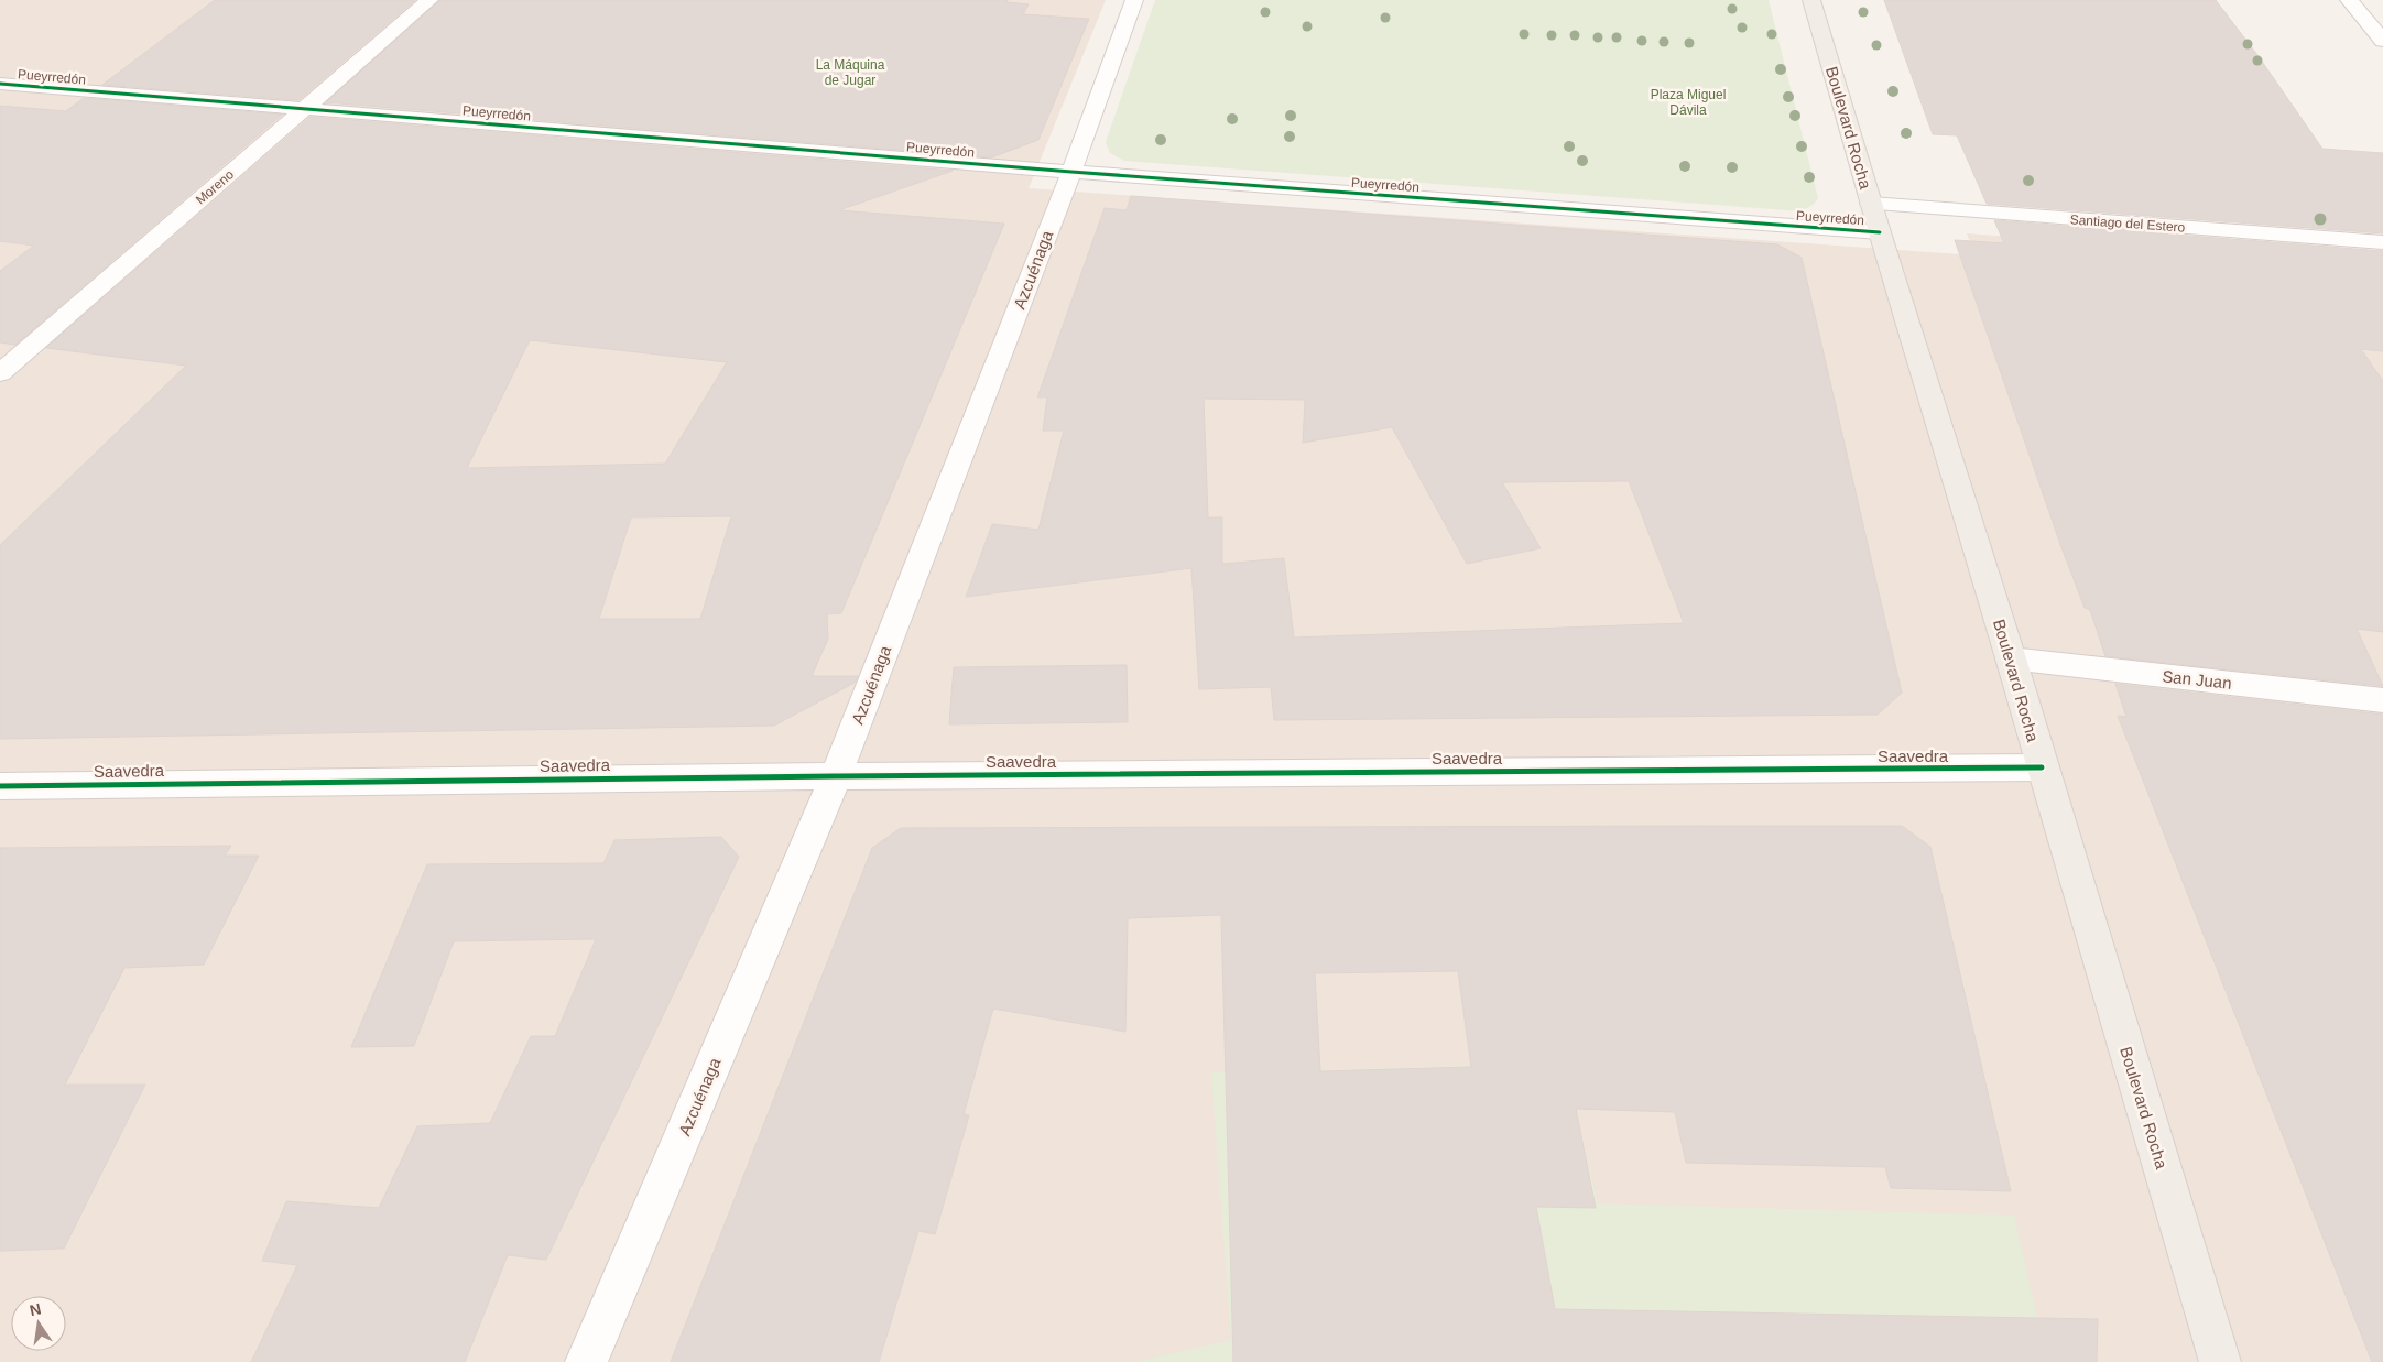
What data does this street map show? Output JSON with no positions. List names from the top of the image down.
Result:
{
  "streets": {
    "main road": ["Boulevard Rocha"],
    "street": [
      "Pueyrredón",
      "Moreno",
      "Santiago del Estero",
      "Azcuénaga",
      "San Juan",
      "Saavedra"
    ]
  },
  "crossings": [
    ["Pueyrredón", "Boulevard Rocha"],
    ["Pueyrredón", "Moreno"],
    ["Pueyrredón", "Azcuénaga"],
    ["Boulevard Rocha", "Santiago del Estero"],
    ["Boulevard Rocha", "San Juan"],
    ["Boulevard Rocha", "Saavedra"],
    ["Azcuénaga", "Saavedra"]
  ],
  "parks": ["La Máquina de Jugar", "Plaza Miguel Dávila"],
  "north": "top"
}
